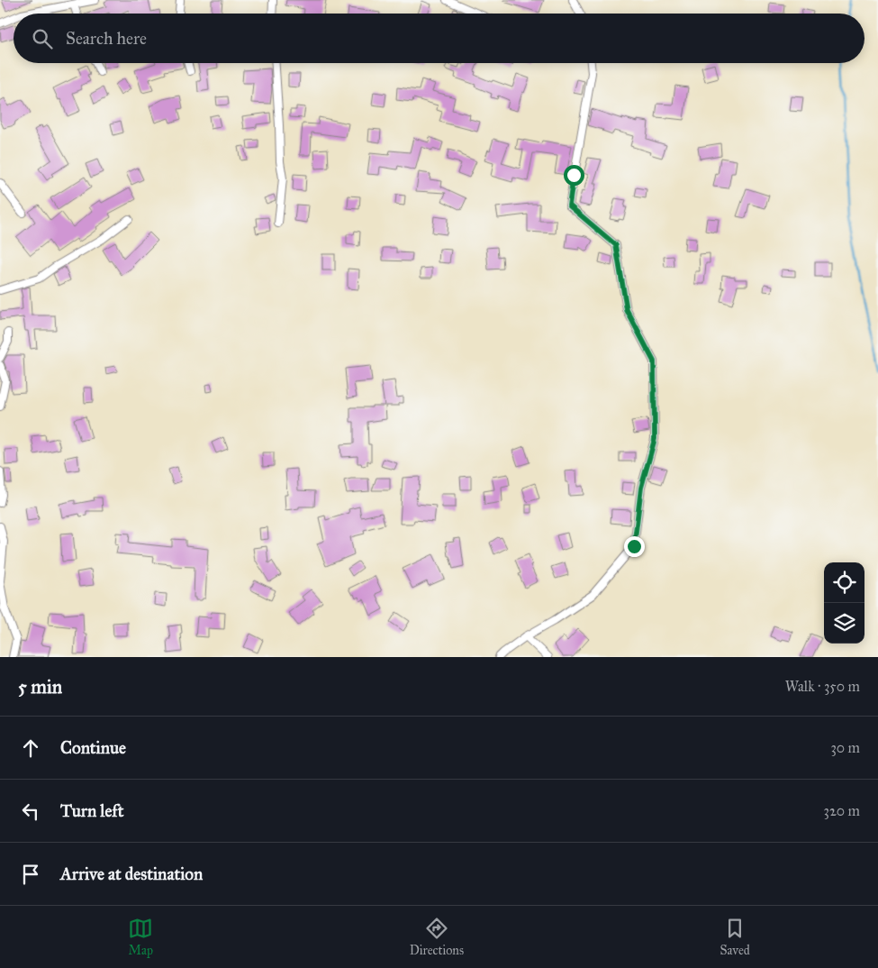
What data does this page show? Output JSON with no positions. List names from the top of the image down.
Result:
{
  "page": {
    "search": "Search here",
    "heading": ["5 min", "Walk · 350 m"],
    "list": [
      ["Continue", "30 m"],
      ["Turn left", "320 m"],
      "Arrive at destination"
    ],
    "nav": ["Map", "Directions", "Saved"]
  }
}
